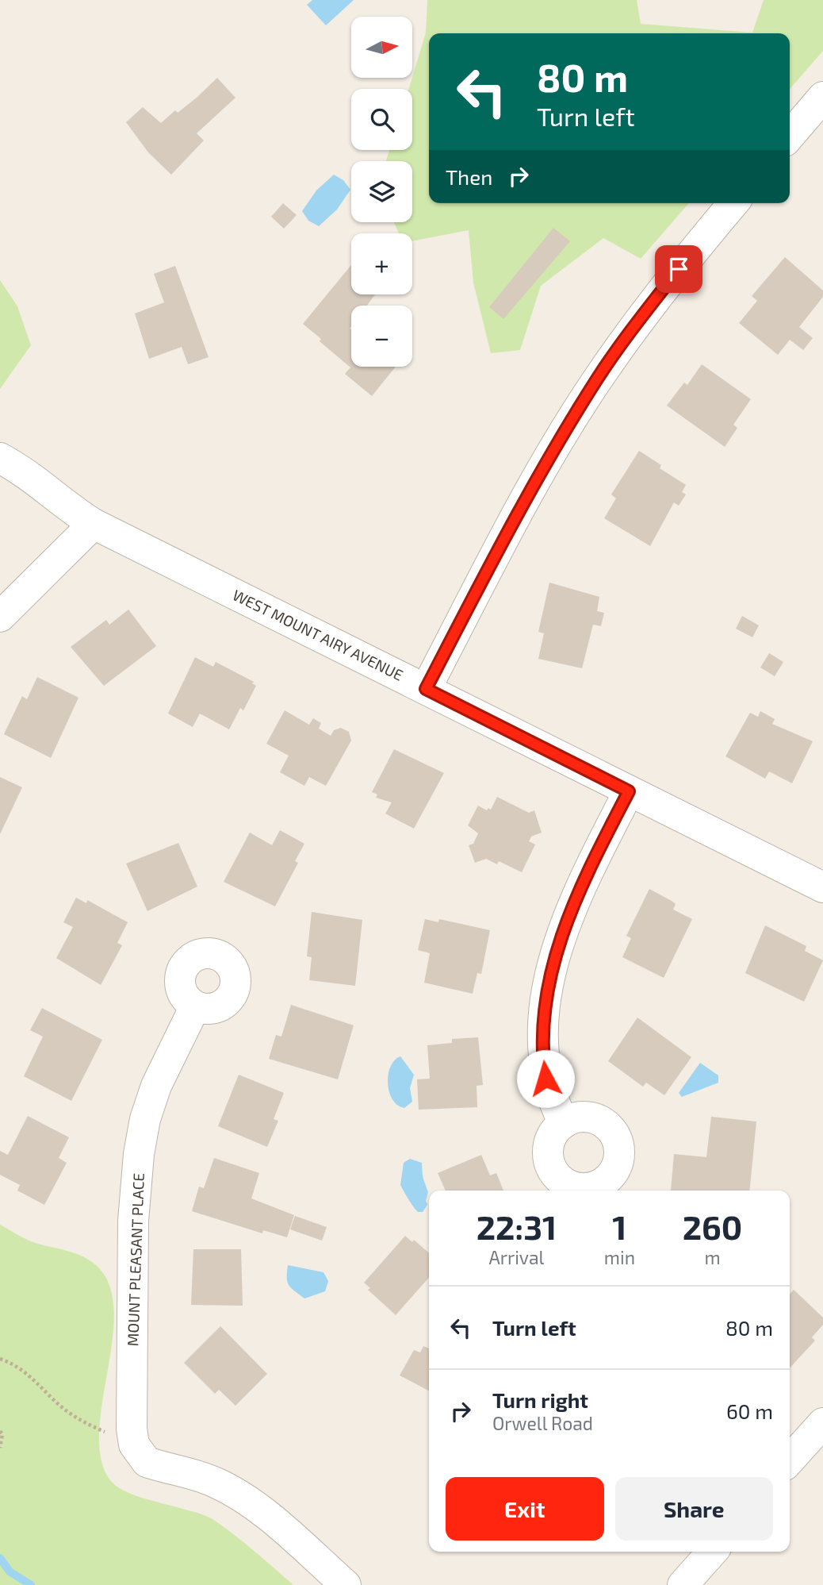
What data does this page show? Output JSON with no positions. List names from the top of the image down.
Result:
{
  "streets": {
    "street": ["WEST MOUNT AIRY AVENUE", "MOUNT PLEASANT PLACE"]
  },
  "north": "right",
  "page": {
    "map_buttons": ["+", "−"],
    "turn": ["80 m", "Turn left"],
    "then": "Then",
    "eta": [
      "22:31",
      "Arrival",
      "1",
      "min",
      "260",
      "m"
    ],
    "list": [
      {
        "name": "Turn left",
        "value": "80 m"
      },
      {
        "name": "Turn right",
        "note": "Orwell Road",
        "value": "60 m"
      }
    ],
    "buttons": ["Exit", "Share"]
  }
}
